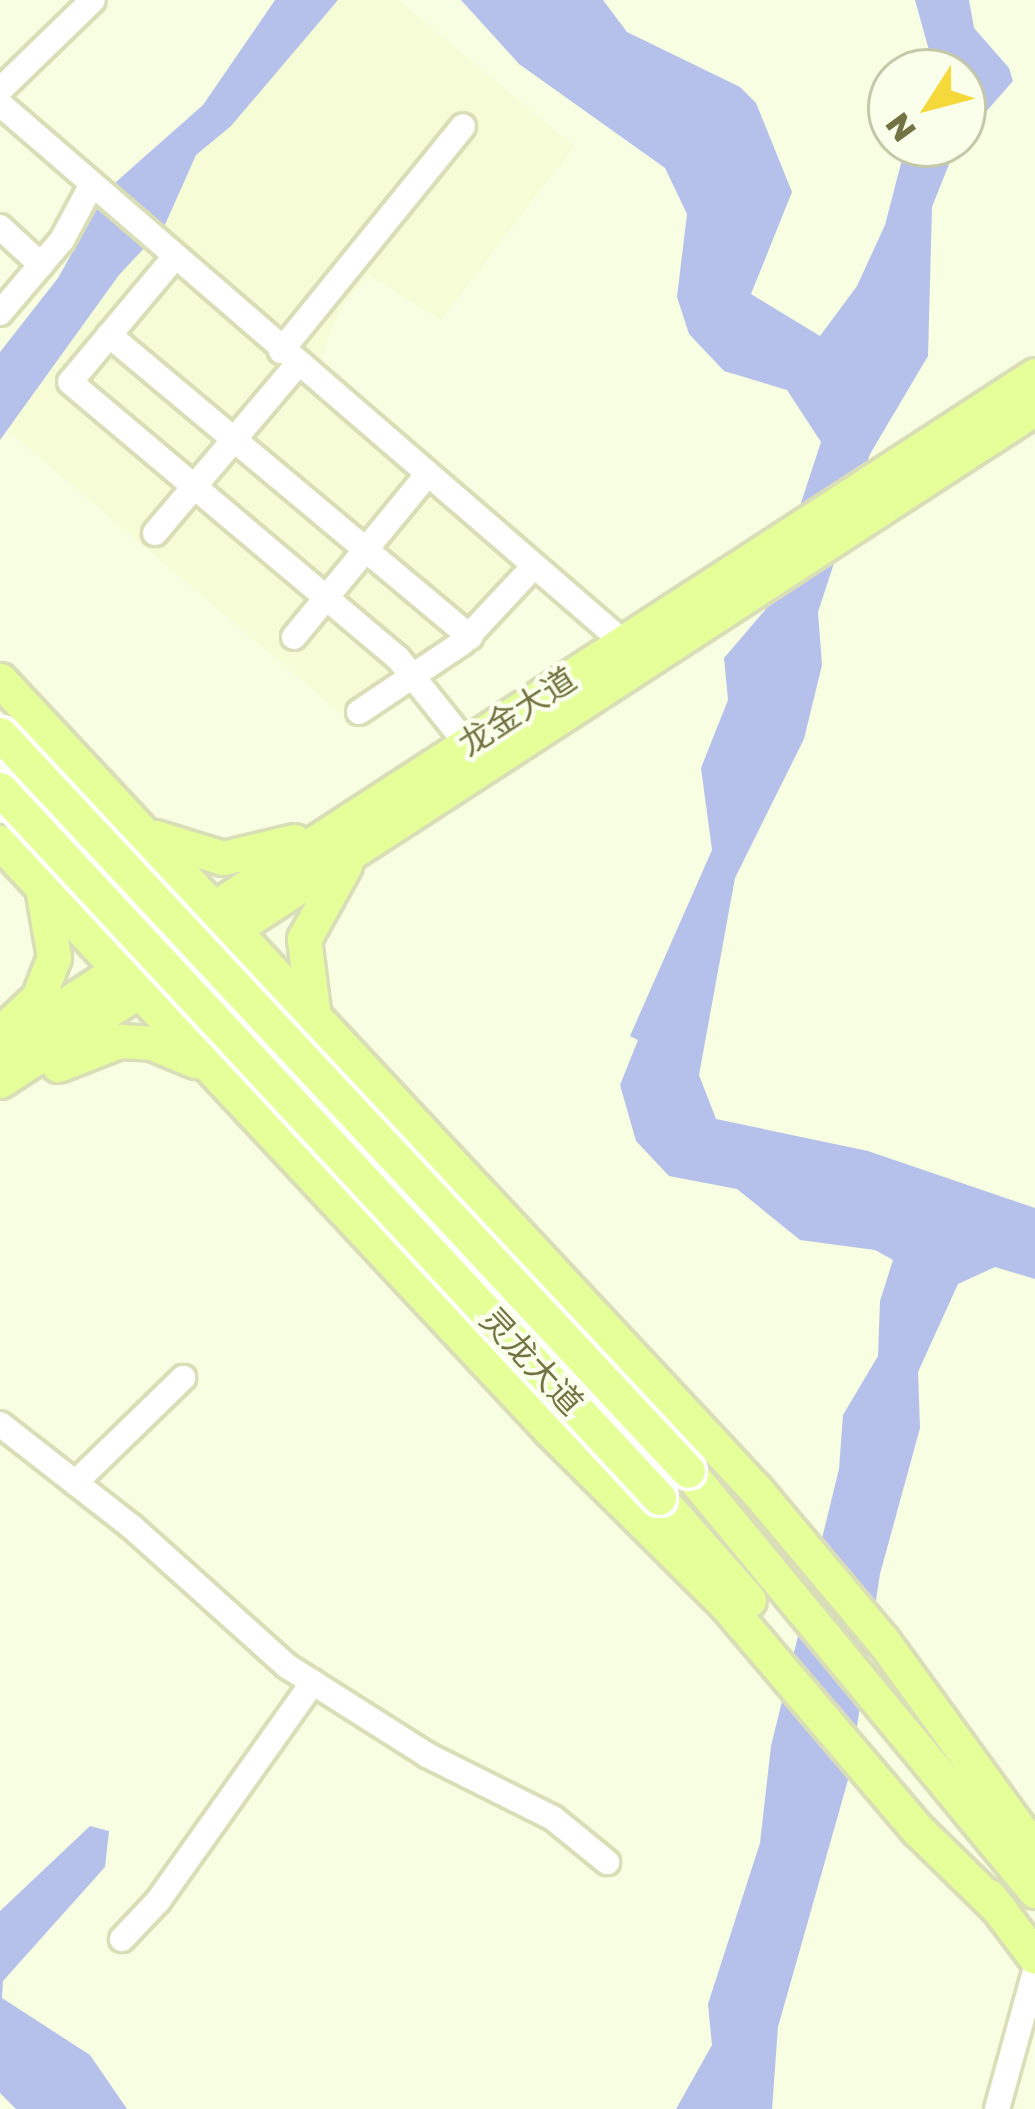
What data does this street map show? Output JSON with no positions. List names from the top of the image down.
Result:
{
  "streets": {
    "main road": ["龙金大道", "灵龙大道"]
  },
  "north": "bottom left"
}
